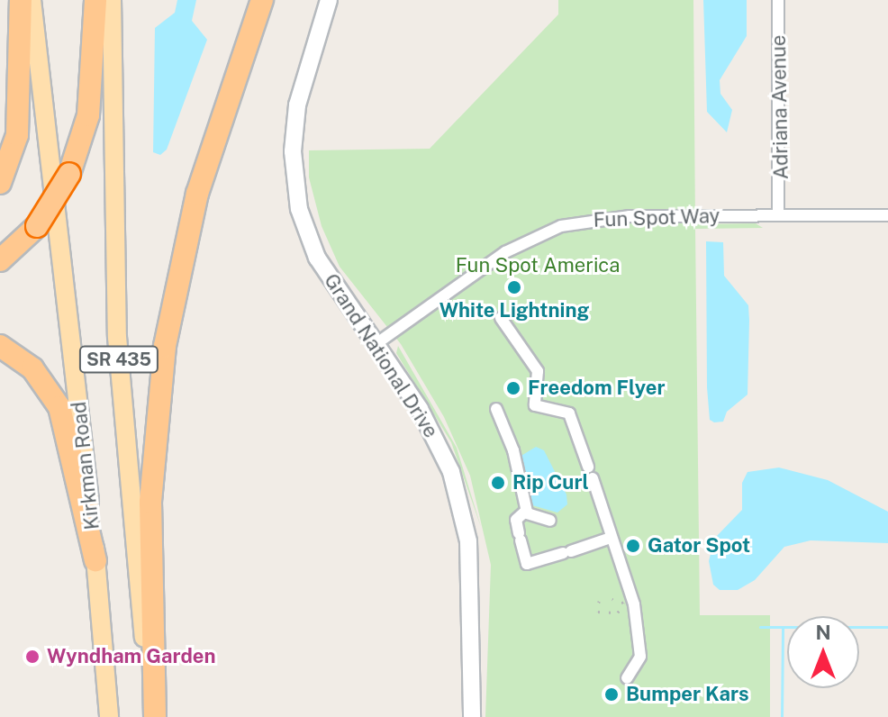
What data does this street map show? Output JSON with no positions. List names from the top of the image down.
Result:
{
  "streets": {
    "main road": ["SR 435", "Kirkman Road"],
    "street": ["Adriana Avenue", "Fun Spot Way", "Grand National Drive"]
  },
  "crossings": [
    ["Adriana Avenue", "Fun Spot Way"],
    ["Fun Spot Way", "Grand National Drive"]
  ],
  "parks": ["Fun Spot America"],
  "places": [
    "White Lightning",
    "Freedom Flyer",
    "Rip Curl",
    "Gator Spot",
    "Wyndham Garden",
    "Bumper Kars"
  ],
  "north": "top"
}
